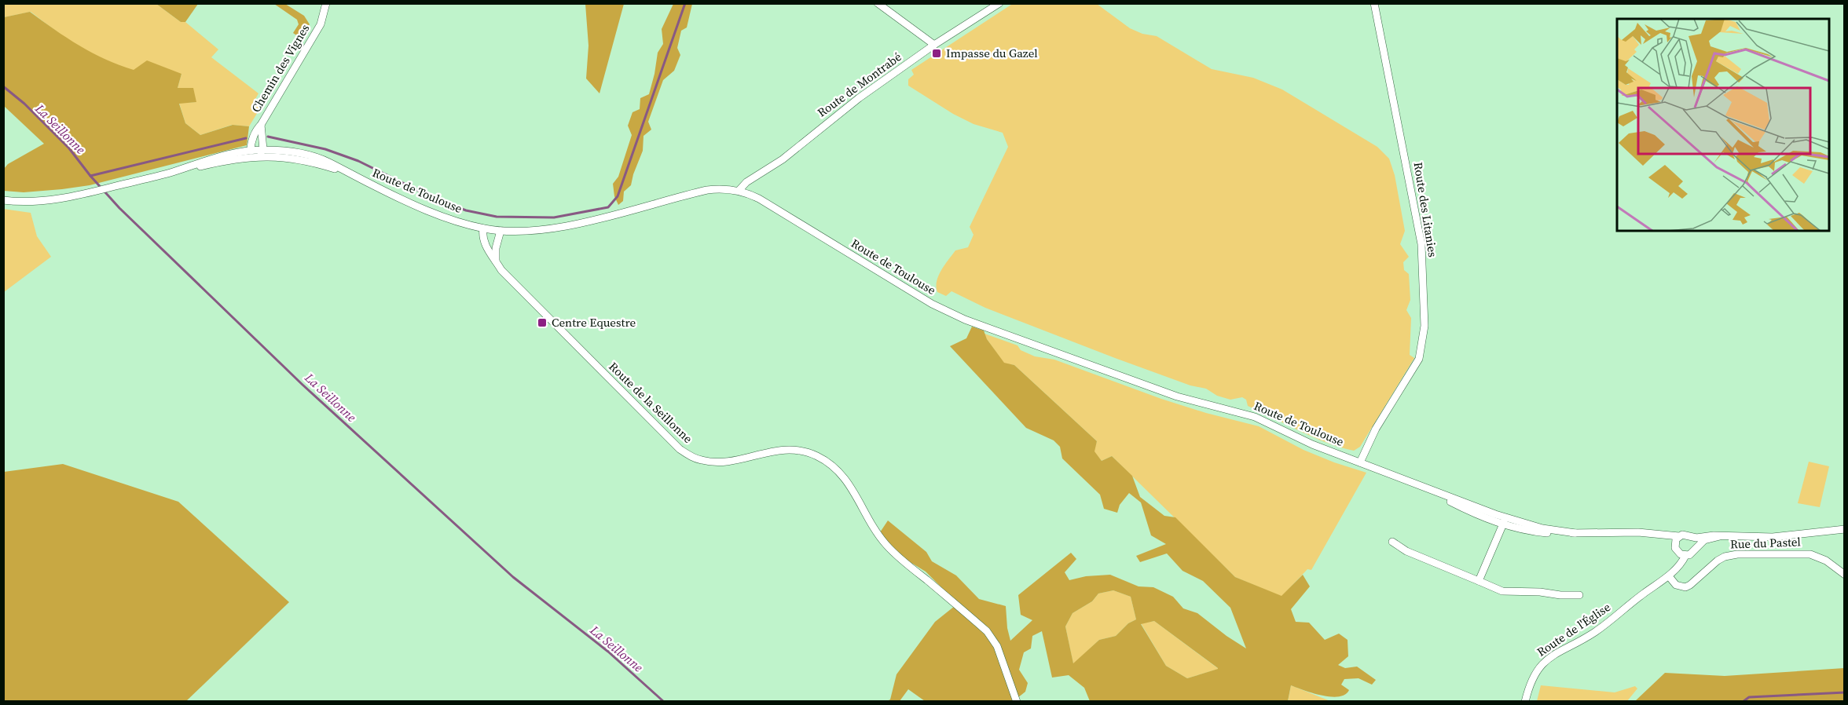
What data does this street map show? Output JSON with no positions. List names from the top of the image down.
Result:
{
  "streets": {
    "street": [
      "Chemin des Vignes",
      "Route de Montrabé",
      "Route de Toulouse",
      "Route des Litanies",
      "Route de la Seillonne",
      "Rue du Pastel",
      "Route de l'Église"
    ]
  },
  "crossings": [
    ["Chemin des Vignes", "Route de Toulouse"],
    ["Route de Montrabé", "Route de Toulouse"],
    ["Route de Toulouse", "Route des Litanies"],
    ["Route de Toulouse", "Route de la Seillonne"],
    ["Route de Toulouse", "Route de l'Église"],
    ["Rue du Pastel", "Route de l'Église"]
  ],
  "water": ["La Seillonne"],
  "places": {
    "transit": ["Impasse du Gazel", "Centre Equestre"]
  }
}
